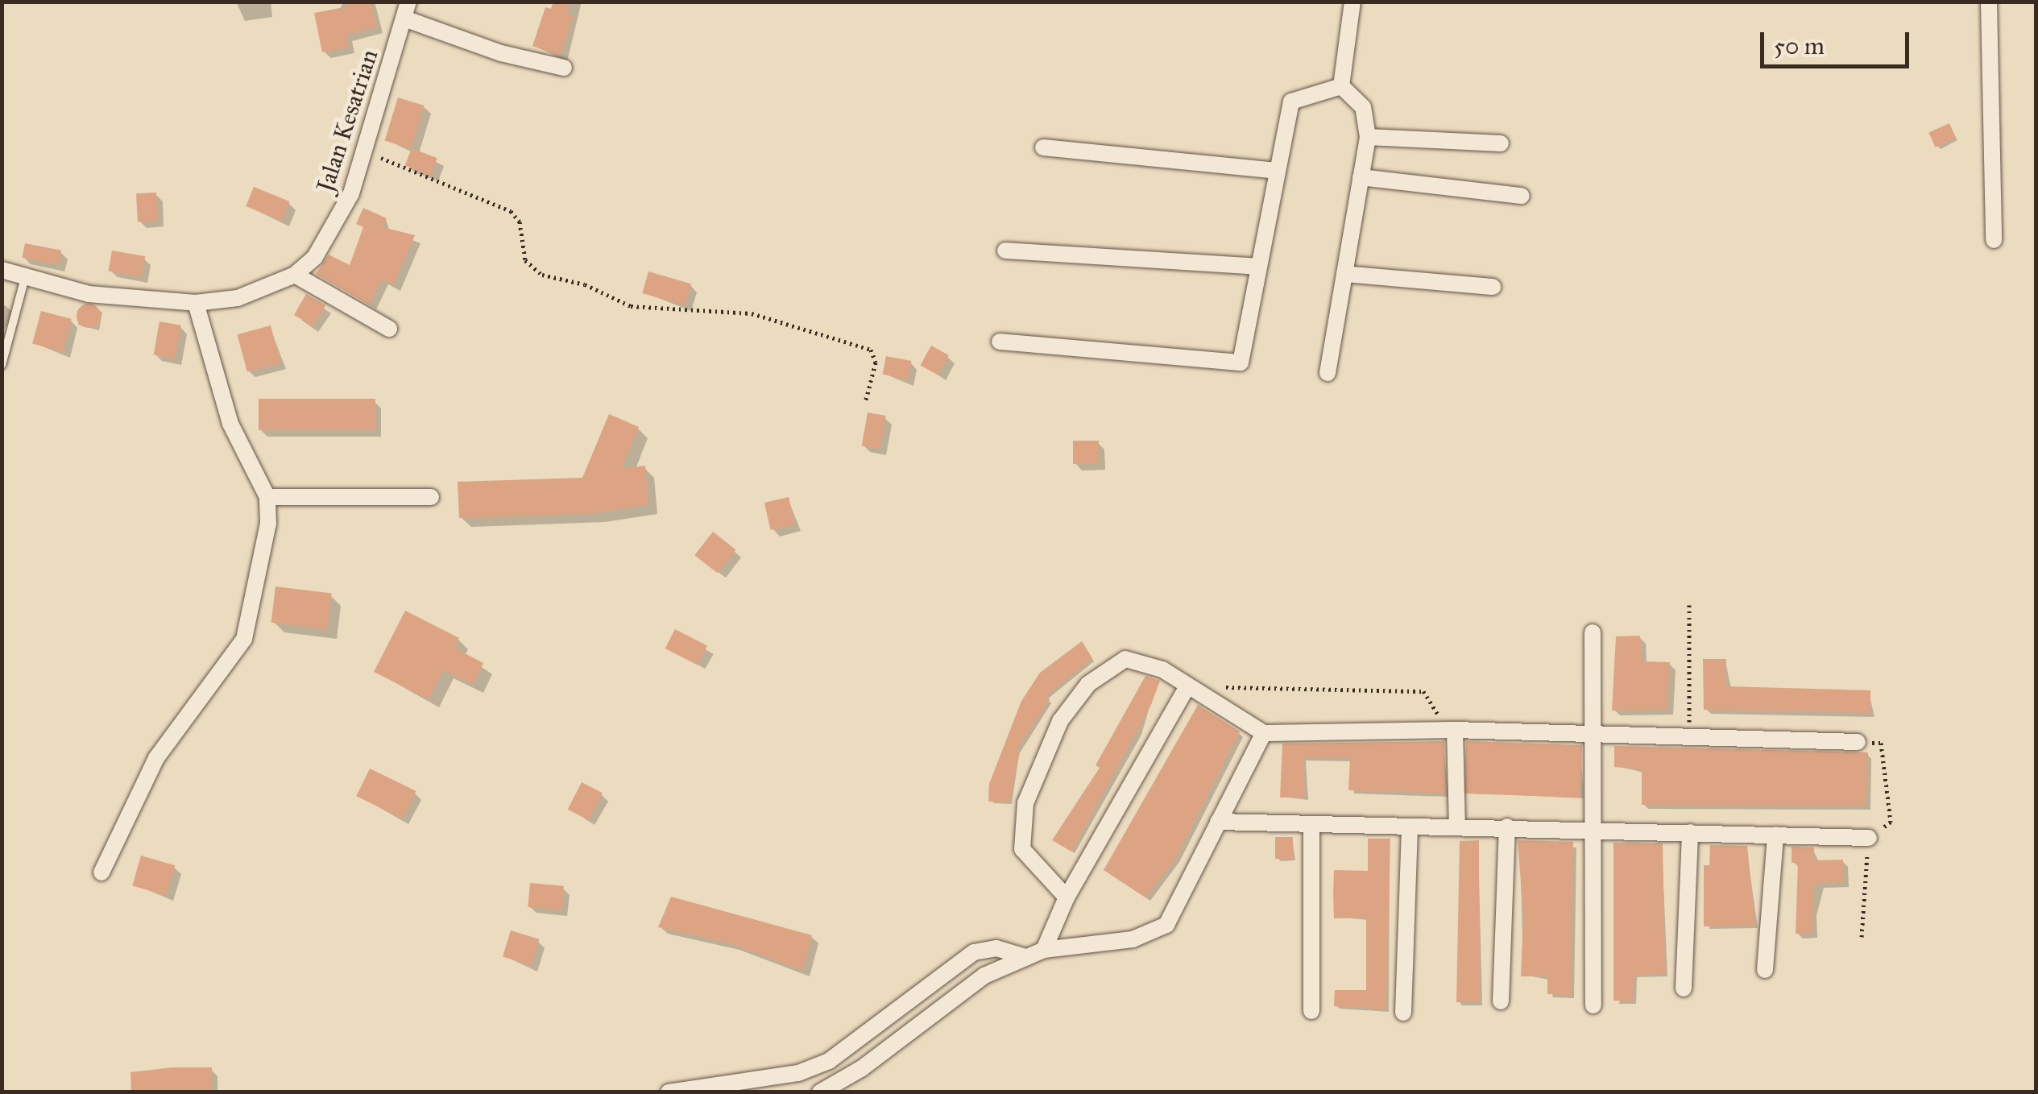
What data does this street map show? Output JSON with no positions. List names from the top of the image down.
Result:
{
  "streets": {
    "street": ["Jalan Kesatrian"]
  },
  "scale_bar": "50 m"
}
